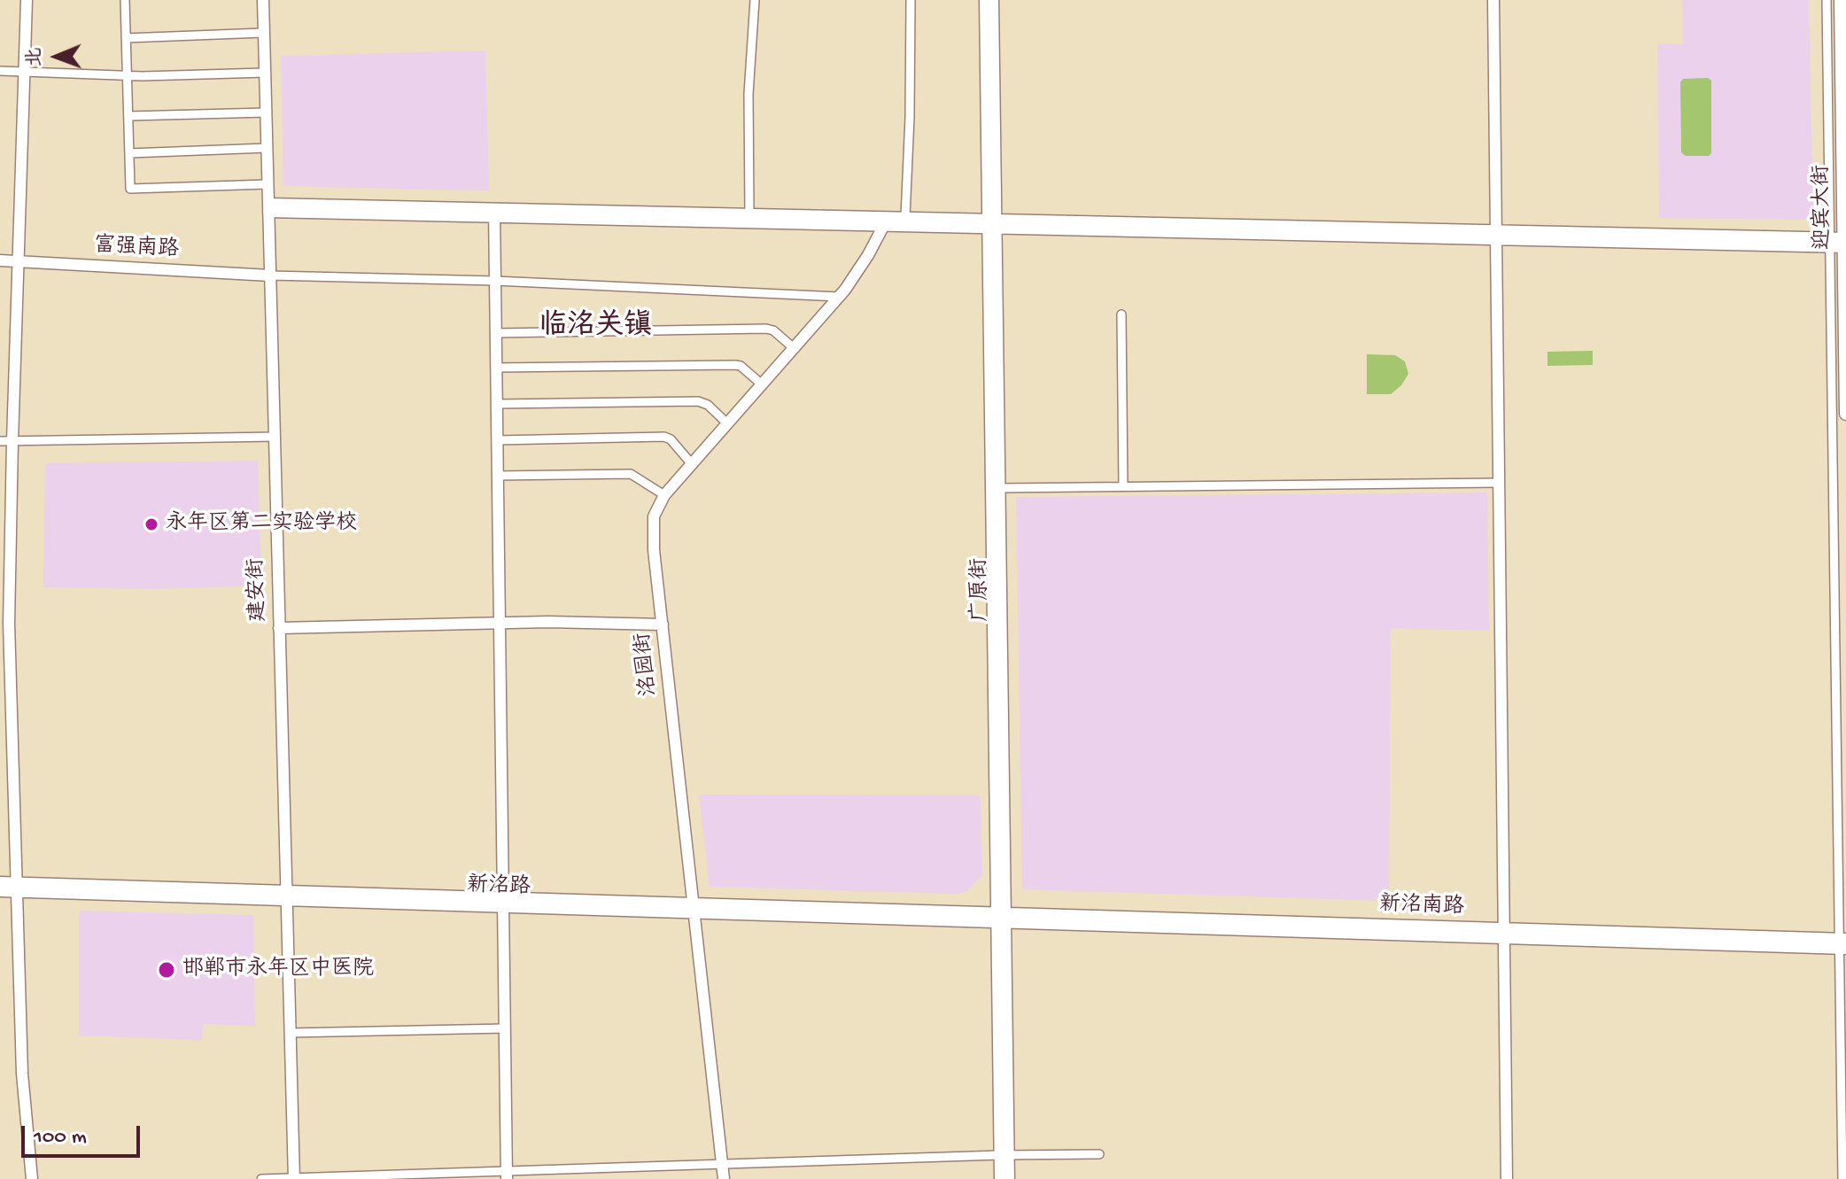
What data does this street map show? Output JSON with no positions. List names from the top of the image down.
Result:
{
  "streets": {
    "main road": ["迎宾大街"],
    "street": [
      "富强南路",
      "建安街",
      "广原街",
      "洺园街",
      "新洺路",
      "新洺南路"
    ]
  },
  "crossings": [
    ["富强南路", "建安街"],
    ["建安街", "新洺路"],
    ["广原街", "新洺路"],
    ["广原街", "新洺南路"],
    ["洺园街", "新洺路"],
    ["新洺路", "新洺南路"]
  ],
  "districts": ["临洺关镇"],
  "places": ["永年区第二实验学校", "邯郸市永年区中医院"],
  "scale_bar": "100 m",
  "north": "left"
}
